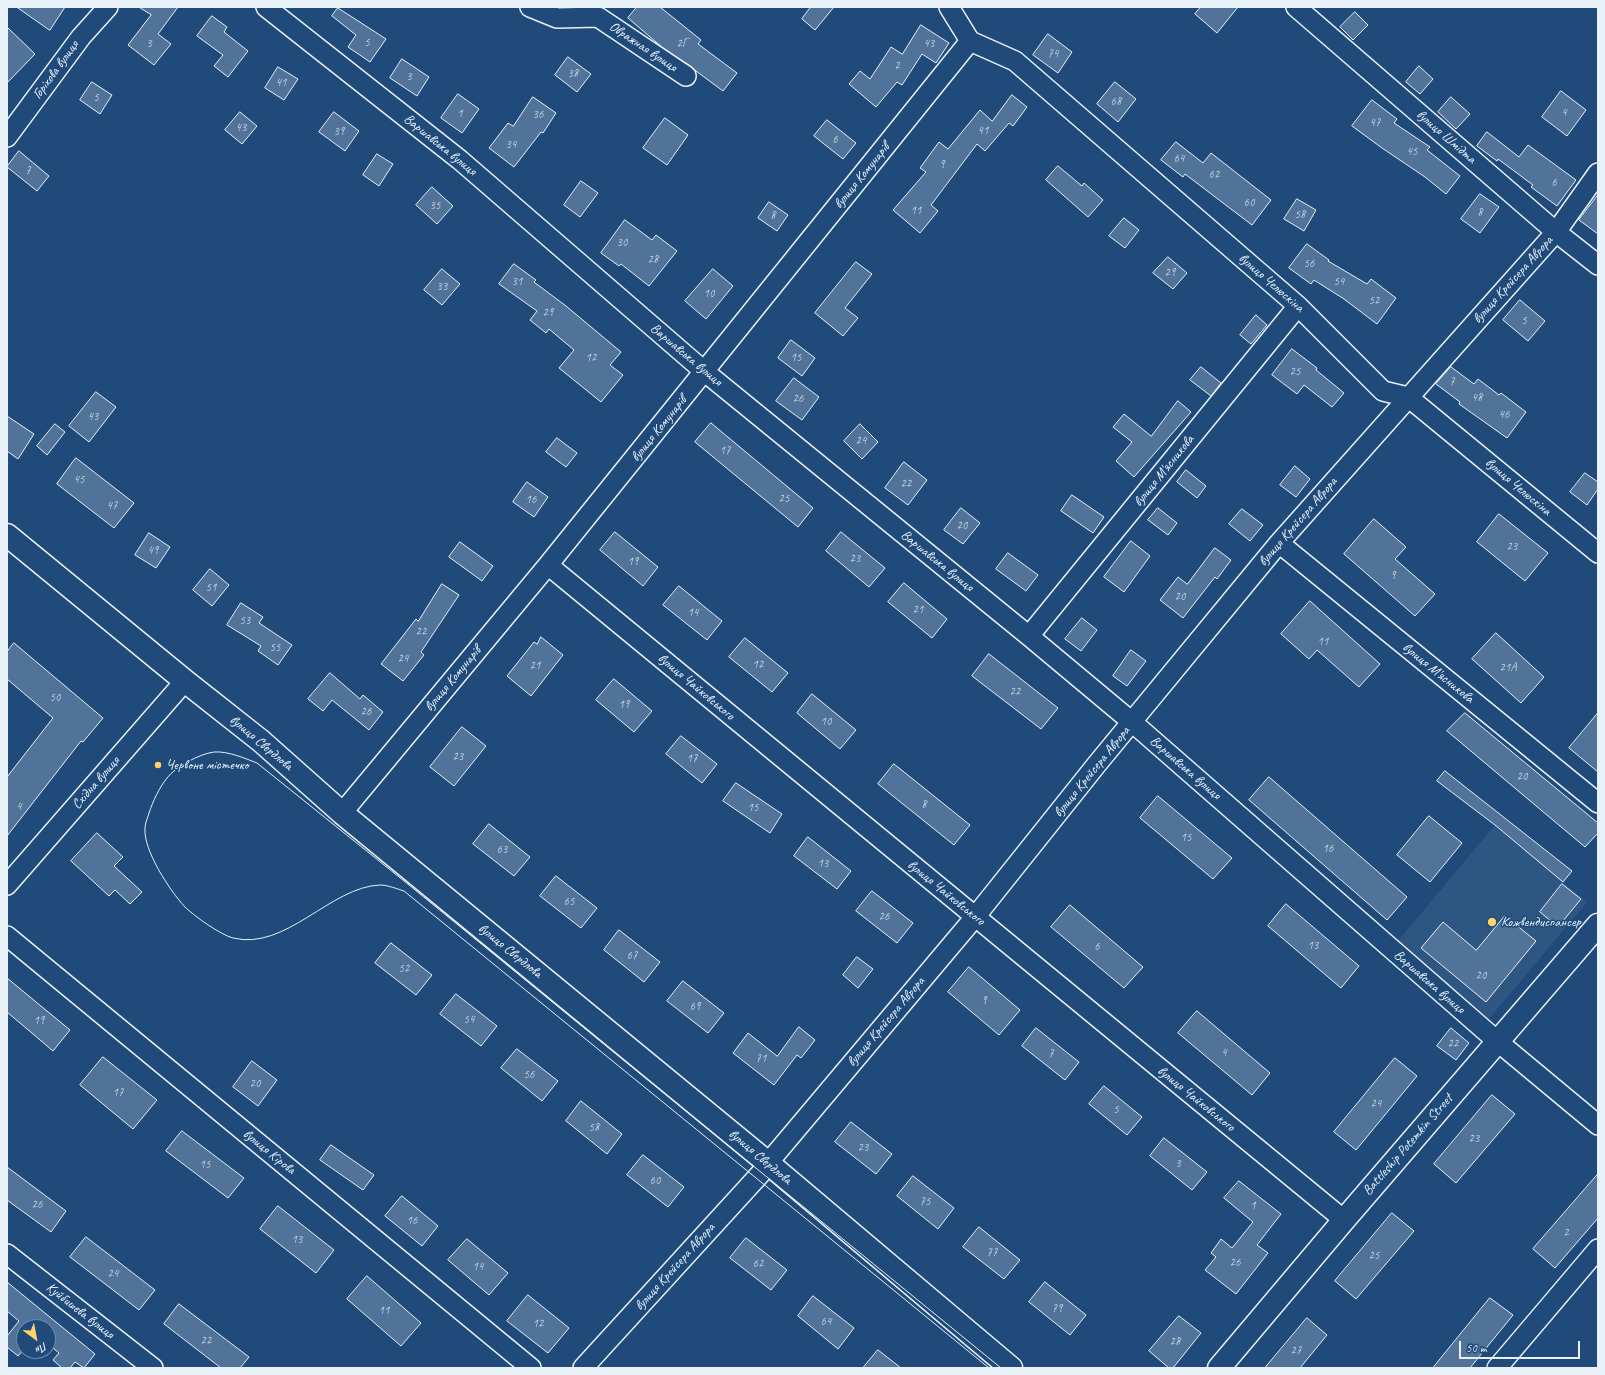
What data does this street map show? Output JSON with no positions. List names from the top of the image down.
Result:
{
  "streets": {
    "street": [
      "Овражная вулиця",
      "Горіхова вулиця",
      "вулиця Шмідта",
      "Варшавська вулиця",
      "вулиця Комунарів",
      "вулиця Крейсера Аврора",
      "вулиця Челюскіна",
      "вулиця М'ясникова",
      "вулиця Чайковського",
      "вулиця Свердлова",
      "Східна вулиця",
      "Battleship Potemkin Street",
      "вулиця Кірова",
      "Куйбишева вулиця"
    ]
  },
  "crossings": [
    ["вулиця Шмідта", "вулиця Крейсера Аврора"],
    ["Варшавська вулиця", "вулиця Комунарів"],
    ["Варшавська вулиця", "вулиця Крейсера Аврора"],
    ["Варшавська вулиця", "вулиця М'ясникова"],
    ["Варшавська вулиця", "Battleship Potemkin Street"],
    ["вулиця Комунарів", "вулиця Челюскіна"],
    ["вулиця Комунарів", "вулиця Чайковського"],
    ["вулиця Комунарів", "вулиця Свердлова"],
    ["вулиця Крейсера Аврора", "вулиця Челюскіна"],
    ["вулиця Крейсера Аврора", "вулиця М'ясникова"],
    ["вулиця Крейсера Аврора", "вулиця Чайковського"],
    ["вулиця Крейсера Аврора", "вулиця Свердлова"],
    ["вулиця Челюскіна", "вулиця М'ясникова"],
    ["вулиця Чайковського", "Battleship Potemkin Street"],
    ["вулиця Свердлова", "Східна вулиця"]
  ],
  "places": ["Червоне містечко", "Кожвендиспансер"],
  "house_numbers": [
    "5",
    "3",
    "2Г",
    "43",
    "74",
    "2",
    "38",
    "3",
    "41",
    "5",
    "68",
    "4",
    "1",
    "36",
    "47",
    "43",
    "41",
    "39",
    "6",
    "34",
    "45",
    "64",
    "9",
    "7",
    "62",
    "6",
    "60",
    "35",
    "11",
    "8",
    "58",
    "8",
    "30",
    "28",
    "56",
    "29",
    "31",
    "54",
    "33",
    "10",
    "52",
    "29",
    "5",
    "12",
    "15",
    "25",
    "7",
    "48",
    "26",
    "46",
    "43",
    "24",
    "17",
    "45",
    "22",
    "25",
    "16",
    "47",
    "20",
    "23",
    "49",
    "23",
    "19",
    "9",
    "51",
    "20",
    "21",
    "14",
    "53",
    "22",
    "11",
    "55",
    "24",
    "12",
    "21",
    "21А",
    "22",
    "50",
    "19",
    "26",
    "10",
    "23",
    "17",
    "20",
    "8",
    "4",
    "15",
    "15",
    "16",
    "63",
    "13",
    "65",
    "26",
    "13",
    "6",
    "67",
    "52",
    "20",
    "9",
    "69",
    "54",
    "19",
    "22",
    "4",
    "7",
    "71",
    "56",
    "20",
    "17",
    "24",
    "5",
    "58",
    "23",
    "23",
    "3",
    "15",
    "60",
    "75",
    "26",
    "1",
    "16",
    "2",
    "13",
    "77",
    "25",
    "26",
    "62",
    "14",
    "24",
    "79",
    "11",
    "64",
    "12",
    "22",
    "28",
    "27"
  ],
  "scale_bar": "50 m",
  "north": "bottom right"
}
